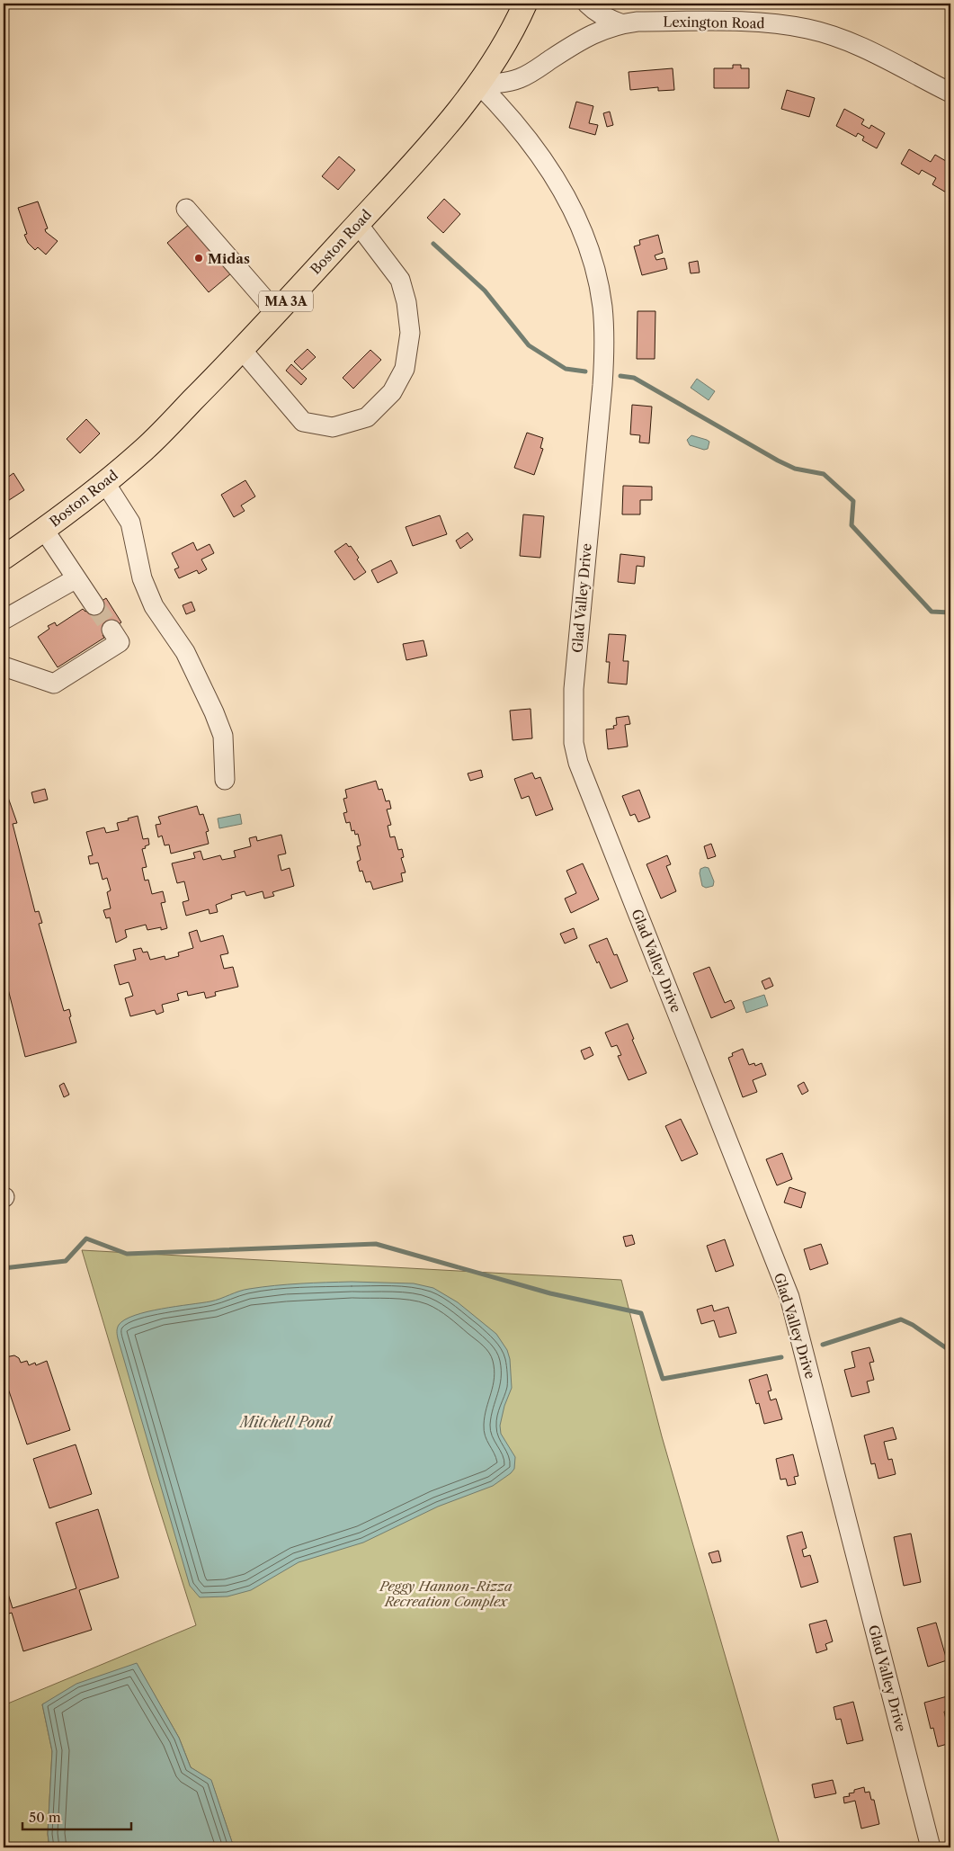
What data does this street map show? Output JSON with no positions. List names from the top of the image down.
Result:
{
  "streets": {
    "main road": ["Boston Road", "MA 3A"],
    "street": ["Lexington Road", "Glad Valley Drive"]
  },
  "crossings": [
    ["Lexington Road", "Boston Road"],
    ["Lexington Road", "Glad Valley Drive"],
    ["Boston Road", "Glad Valley Drive"]
  ],
  "water": ["Mitchell Pond"],
  "parks": ["Peggy Hannon-Rizza Recreation Complex"],
  "places": ["Midas"],
  "scale_bar": "50 m"
}
